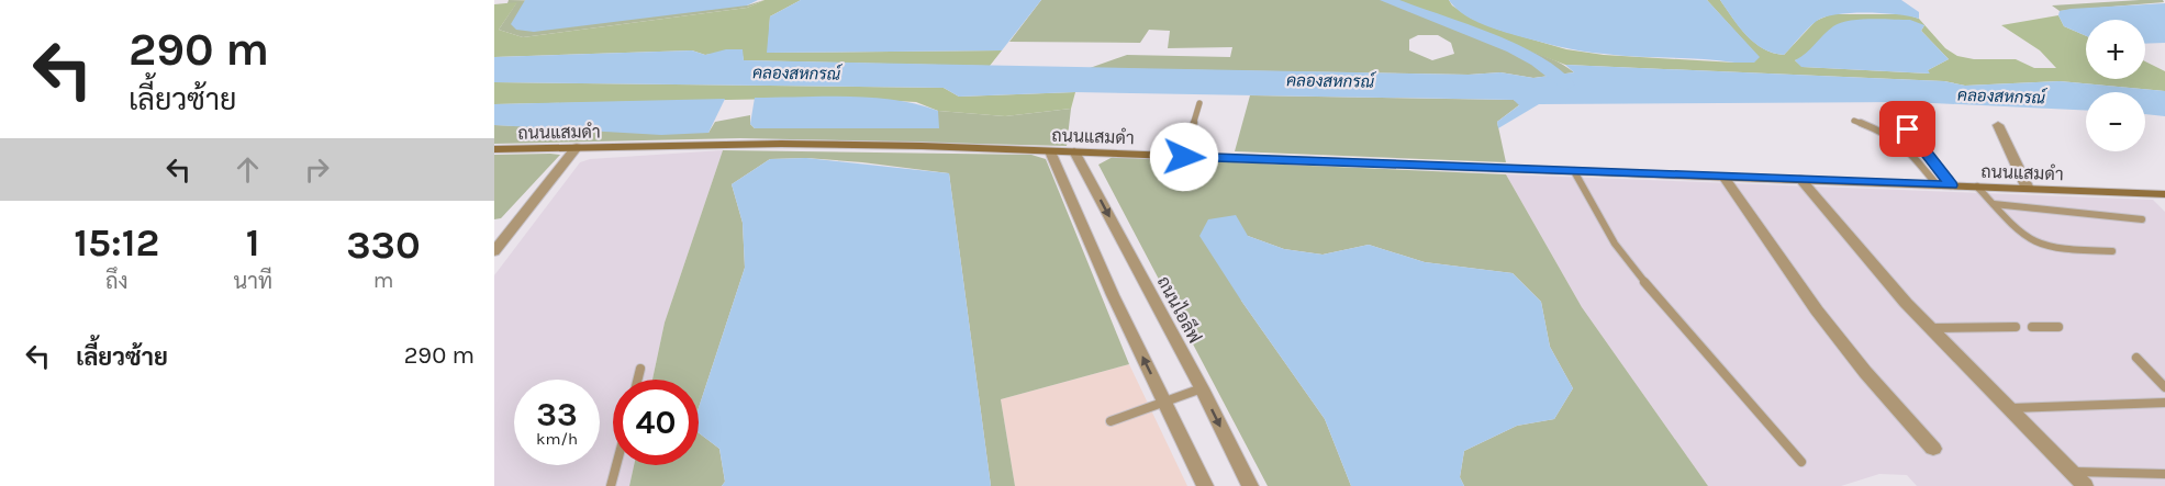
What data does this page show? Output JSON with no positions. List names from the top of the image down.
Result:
{
  "streets": {
    "street": ["ถนนแสมดำ", "ถนนไอลีฟ"]
  },
  "crossings": [
    ["ถนนแสมดำ", "ถนนไอลีฟ"]
  ],
  "water": ["คลองสหกรณ์"],
  "page": {
    "turn": ["290 m", "เลี้ยวซ้าย"],
    "map_buttons": ["+", "−"],
    "eta": [
      "15:12",
      "ถึง",
      "1",
      "นาที",
      "330",
      "m"
    ],
    "list": [
      {
        "name": "เลี้ยวซ้าย",
        "value": "290 m"
      }
    ],
    "speed": "33 km/h",
    "limit": "40"
  }
}
